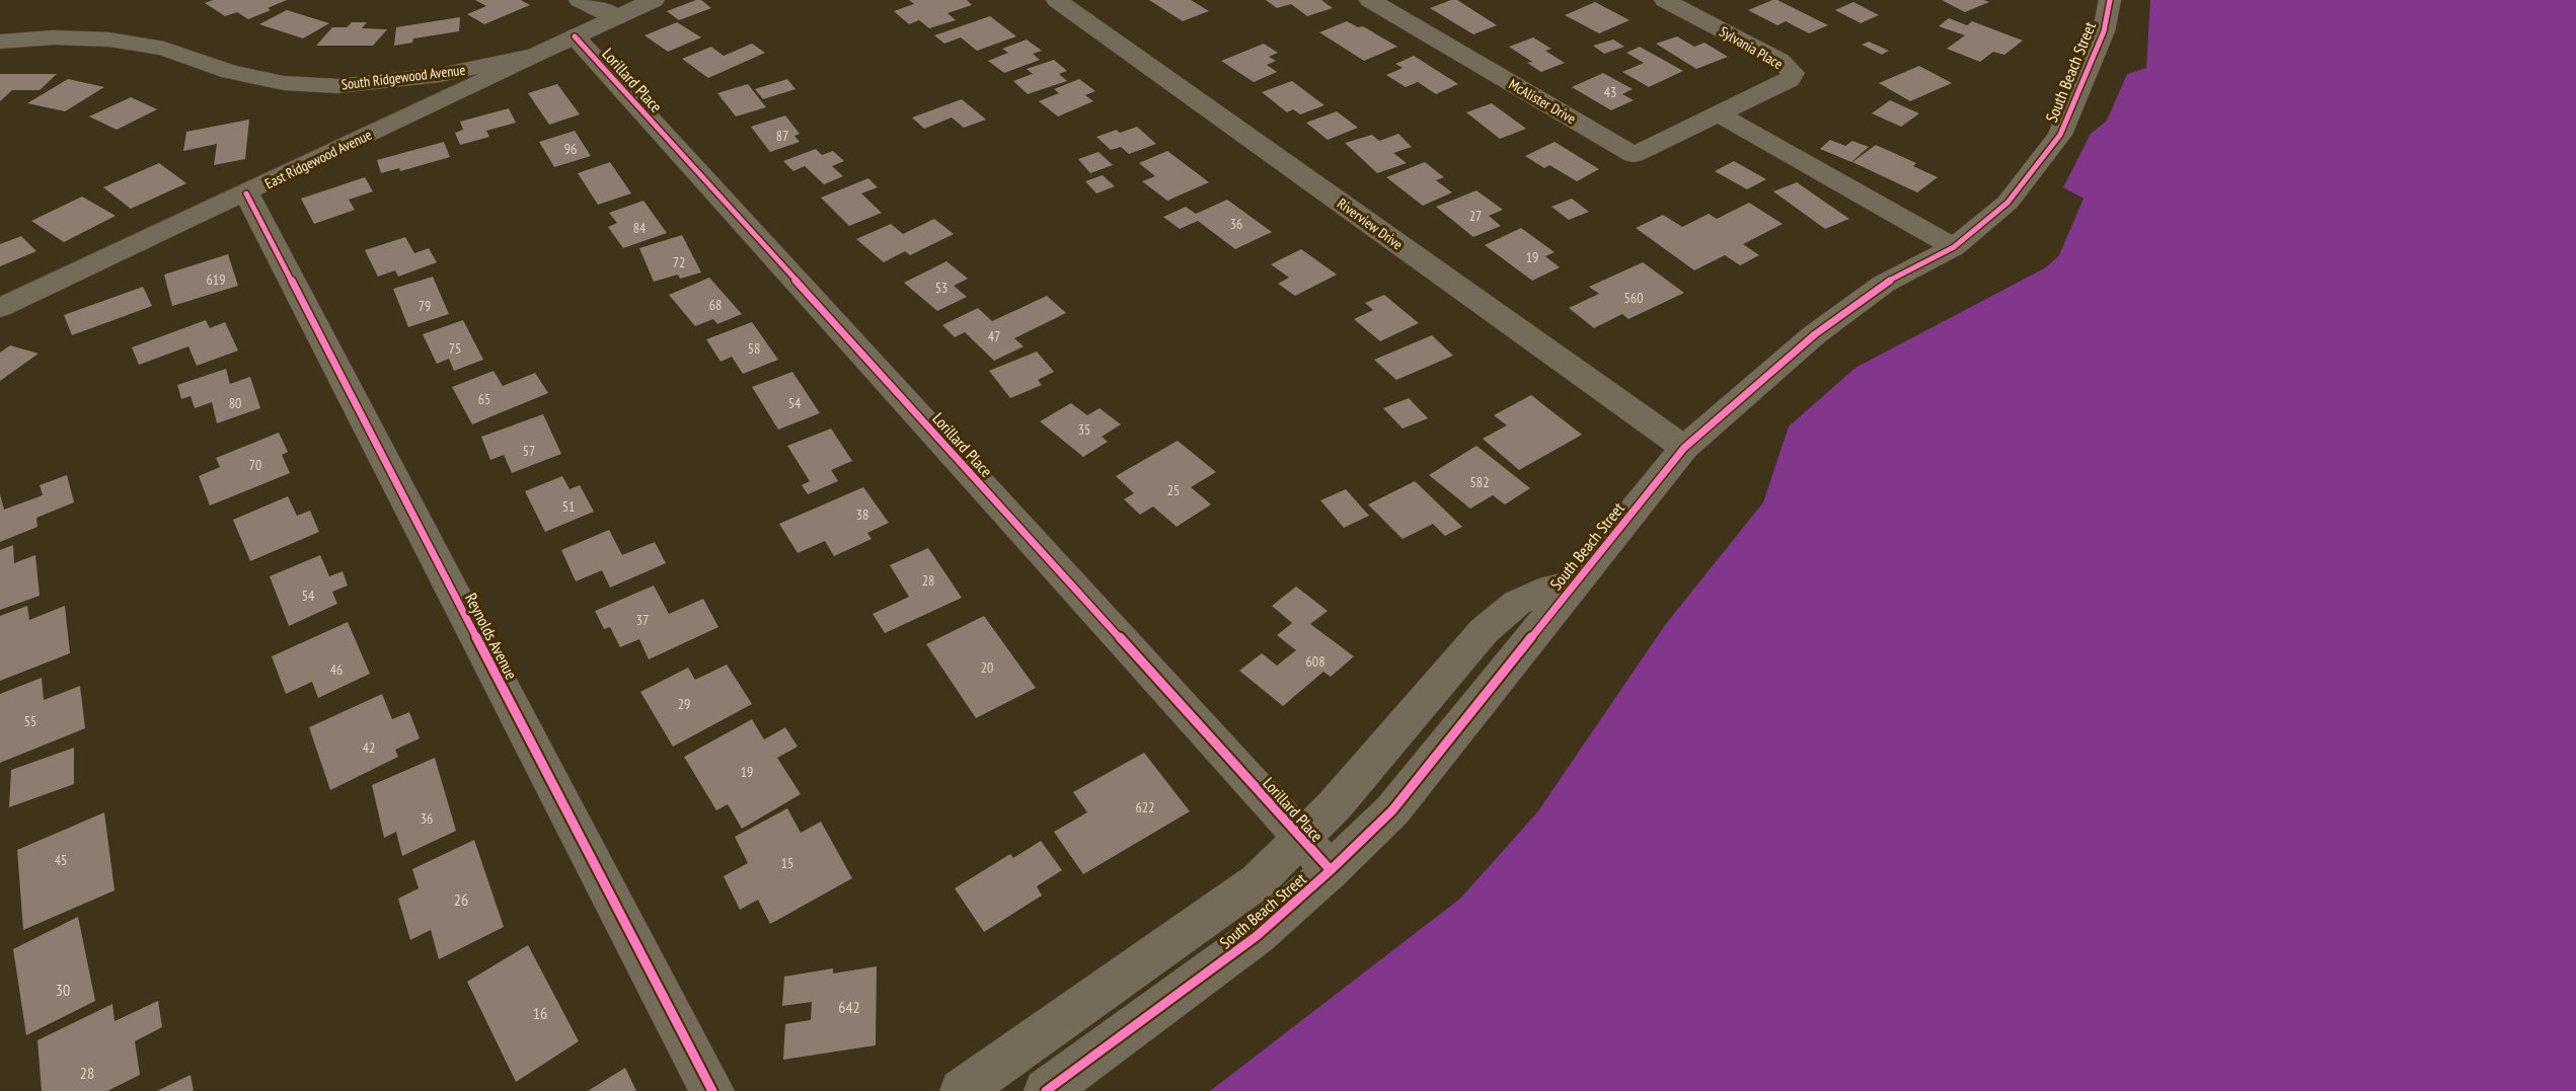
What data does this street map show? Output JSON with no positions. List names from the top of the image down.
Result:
{
  "streets": {
    "street": [
      "Sylvania Place",
      "South Beach Street",
      "South Ridgewood Avenue",
      "Lorillard Place",
      "McAlister Drive",
      "East Ridgewood Avenue",
      "Riverview Drive",
      "Reynolds Avenue"
    ]
  },
  "crossings": [
    ["Sylvania Place", "McAlister Drive"],
    ["South Beach Street", "Lorillard Place"],
    ["South Beach Street", "Riverview Drive"],
    ["South Ridgewood Avenue", "Lorillard Place"],
    ["South Ridgewood Avenue", "East Ridgewood Avenue"],
    ["East Ridgewood Avenue", "Reynolds Avenue"]
  ],
  "house_numbers": [
    "43",
    "87",
    "96",
    "27",
    "36",
    "84",
    "19",
    "72",
    "619",
    "53",
    "560",
    "68",
    "79",
    "47",
    "75",
    "58",
    "65",
    "80",
    "54",
    "35",
    "57",
    "70",
    "582",
    "25",
    "51",
    "38",
    "28",
    "54",
    "37",
    "608",
    "20",
    "46",
    "29",
    "55",
    "42",
    "19",
    "622",
    "36",
    "45",
    "15",
    "26",
    "30",
    "642",
    "16",
    "28"
  ]
}
